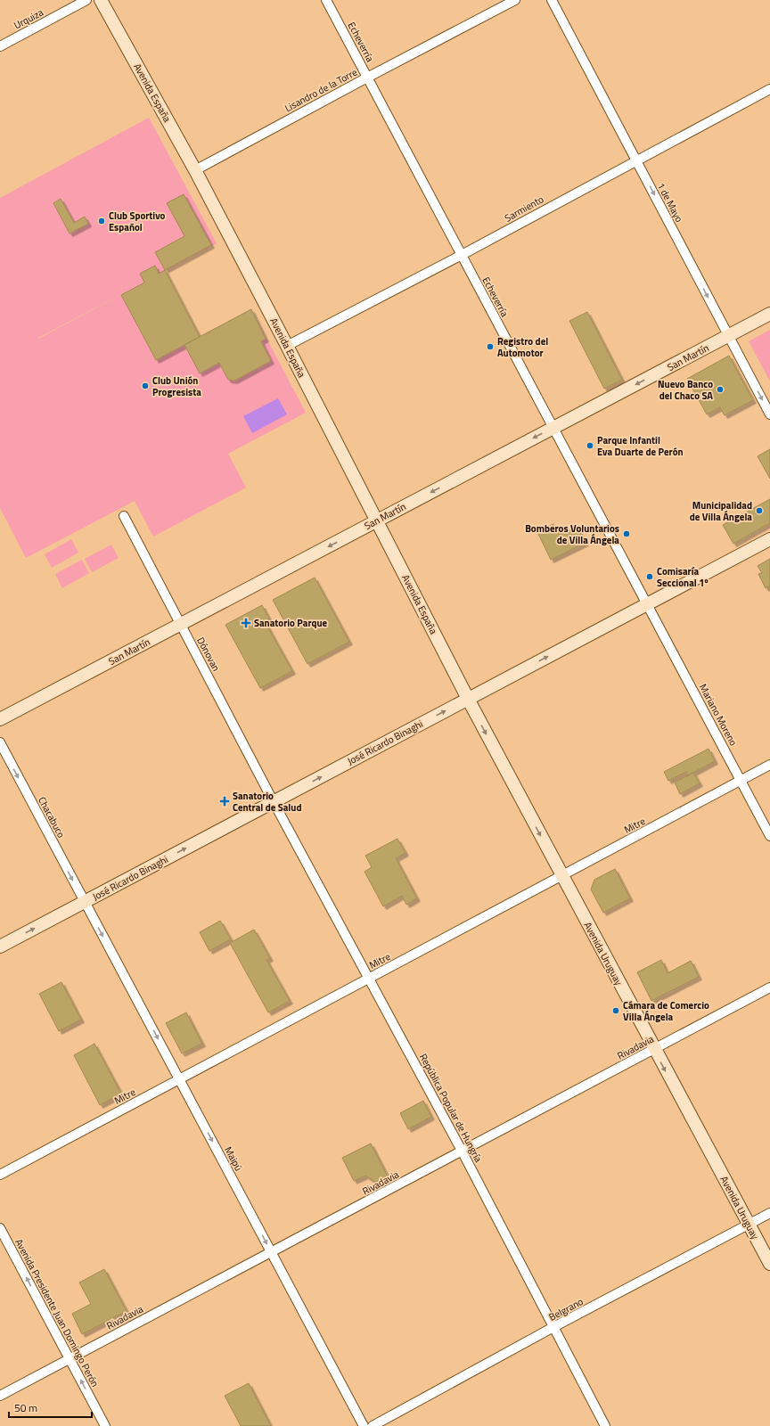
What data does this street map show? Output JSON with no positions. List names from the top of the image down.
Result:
{
  "streets": {
    "street": [
      "Urquiza",
      "Echeverría",
      "Lisandro de la Torre",
      "Avenida España",
      "1 de Mayo",
      "Sarmiento",
      "San Martín",
      "Dónovan",
      "Mariano Moreno",
      "José Ricardo Binaghi",
      "Chacabuco",
      "Mitre",
      "Avenida Uruguay",
      "Rivadavia",
      "República Popular de Hungría",
      "Maipú",
      "Belgrano",
      "Avenida Presidente Juan Domingo Perón"
    ]
  },
  "crossings": [
    ["Echeverría", "Lisandro de la Torre"],
    ["Echeverría", "Sarmiento"],
    ["Echeverría", "San Martín"],
    ["Echeverría", "Mariano Moreno"],
    ["Echeverría", "José Ricardo Binaghi"],
    ["Lisandro de la Torre", "Avenida España"],
    ["Avenida España", "Sarmiento"],
    ["Avenida España", "San Martín"],
    ["Avenida España", "José Ricardo Binaghi"],
    ["Avenida España", "Avenida Uruguay"],
    ["1 de Mayo", "Sarmiento"],
    ["1 de Mayo", "San Martín"],
    ["San Martín", "Dónovan"],
    ["Dónovan", "José Ricardo Binaghi"],
    ["Dónovan", "República Popular de Hungría"],
    ["Mariano Moreno", "José Ricardo Binaghi"],
    ["Mariano Moreno", "Mitre"],
    ["José Ricardo Binaghi", "Chacabuco"],
    ["José Ricardo Binaghi", "Avenida Uruguay"],
    ["José Ricardo Binaghi", "República Popular de Hungría"],
    ["José Ricardo Binaghi", "Maipú"],
    ["Chacabuco", "Maipú"],
    ["Mitre", "Avenida Uruguay"],
    ["Mitre", "República Popular de Hungría"],
    ["Mitre", "Maipú"],
    ["Avenida Uruguay", "Rivadavia"],
    ["Avenida Uruguay", "Belgrano"],
    ["Rivadavia", "República Popular de Hungría"],
    ["Rivadavia", "Maipú"],
    ["Rivadavia", "Avenida Presidente Juan Domingo Perón"],
    ["República Popular de Hungría", "Belgrano"]
  ],
  "one_way": [
    "1 de Mayo",
    "San Martín",
    "José Ricardo Binaghi",
    "Chacabuco",
    "Avenida Uruguay",
    "Maipú",
    "Avenida Presidente Juan Domingo Perón"
  ],
  "places": {
    "other": [
      "Club Sportivo Español",
      "Registro del Automotor",
      "Club Unión Progresista",
      "Nuevo Banco del Chaco SA",
      "Parque Infantil Eva Duarte de Perón",
      "Municipalidad de Villa Ángela",
      "Bomberos Voluntarios de Villa Ángela",
      "Comisaría Seccional 1º",
      "Cámara de Comercio Villa Ángela"
    ],
    "health": ["Sanatorio Parque", "Sanatorio Central de Salud"]
  },
  "scale_bar": "50 m"
}
